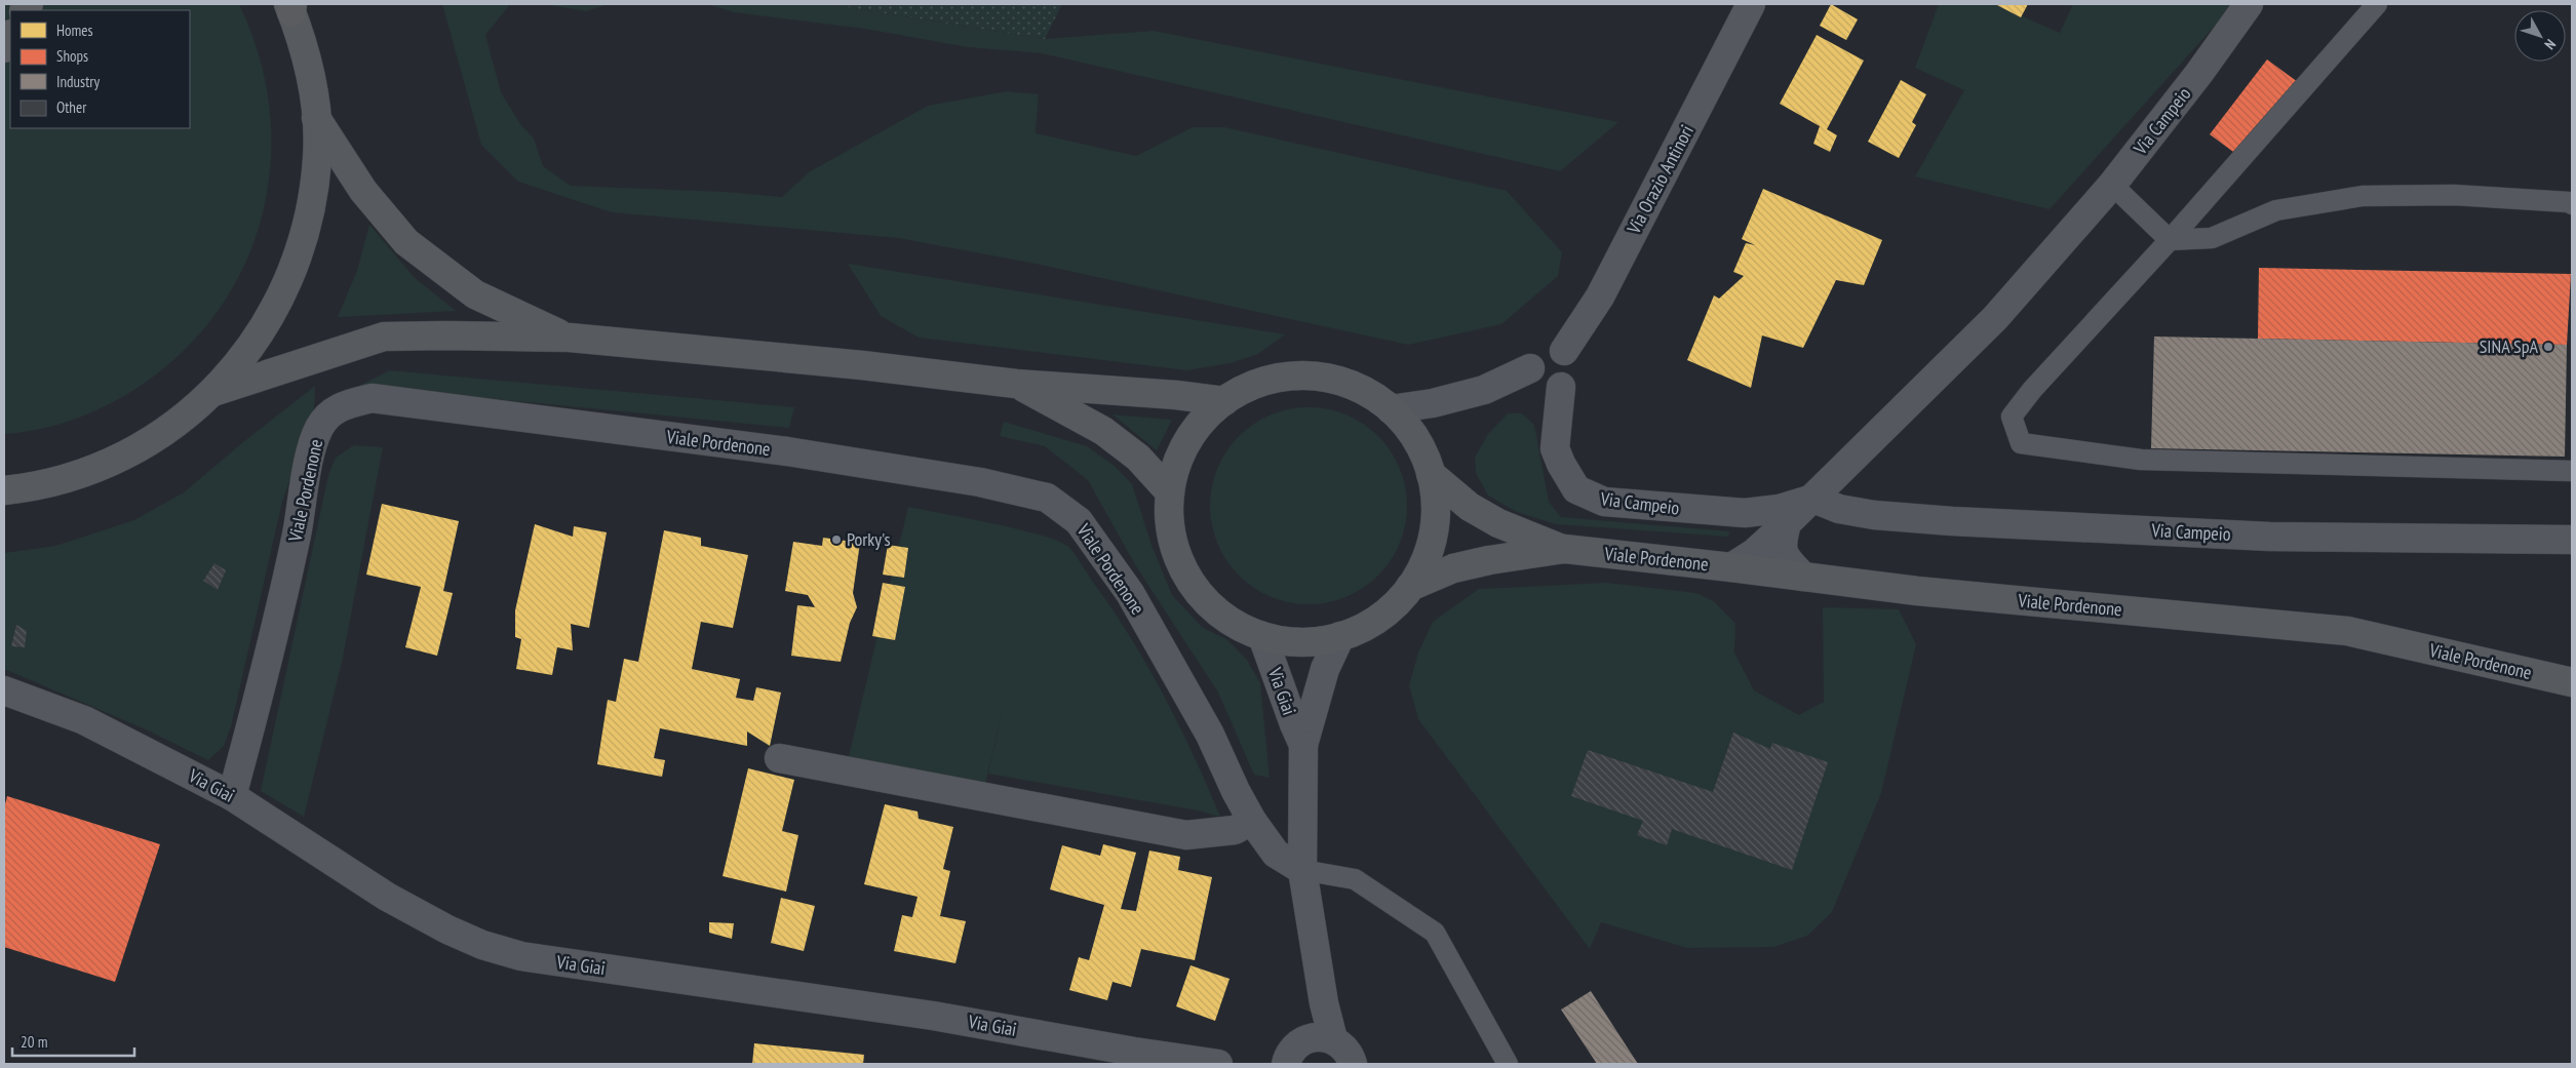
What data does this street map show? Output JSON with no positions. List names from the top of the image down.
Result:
{
  "streets": {
    "main road": ["Viale Pordenone"],
    "street": ["Via Campeio", "Via Orazio Antinori", "Via Giai"]
  },
  "crossings": [
    ["Via Campeio", "Via Orazio Antinori"],
    ["Via Campeio", "Viale Pordenone"],
    ["Viale Pordenone", "Via Giai"]
  ],
  "places": ["SINA SpA", "Porky's"],
  "legend": [
    "Homes",
    "Shops",
    "Industry",
    "Other"
  ],
  "scale_bar": "20 m",
  "north": "bottom right"
}
